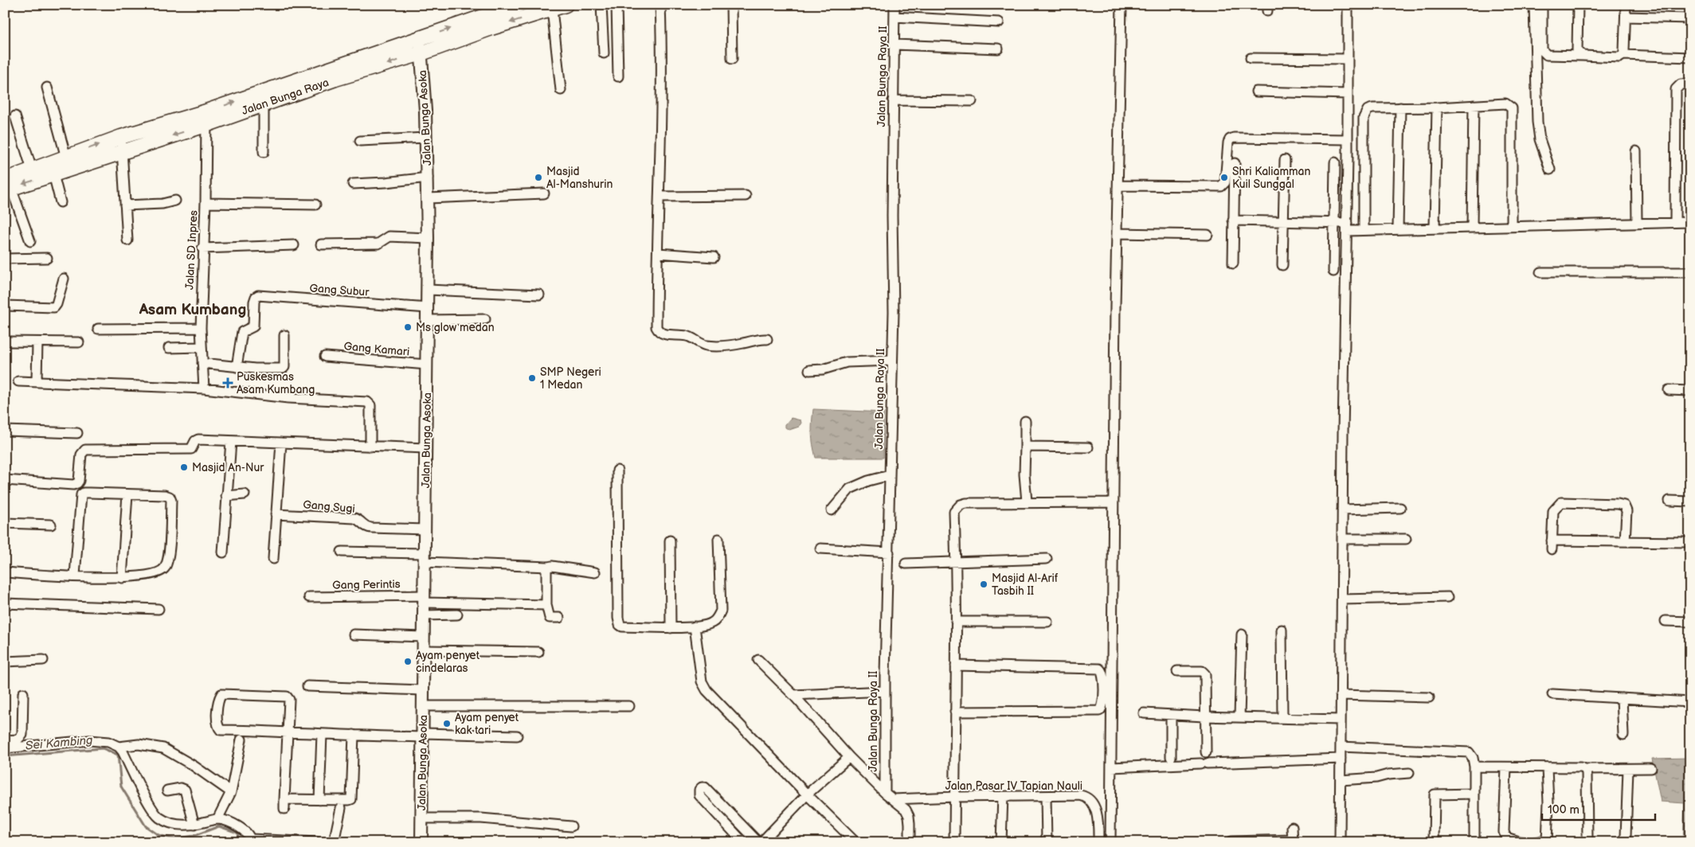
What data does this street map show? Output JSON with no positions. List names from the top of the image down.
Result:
{
  "streets": {
    "main road": ["Jalan Bunga Raya"],
    "street": [
      "Jalan Bunga Raya II",
      "Jalan Bunga Asoka",
      "Jalan SD Inpres",
      "Gang Subur",
      "Gang Kamari",
      "Gang Sugi",
      "Gang Perintis",
      "Jalan Pasar IV Tapian Nauli"
    ]
  },
  "crossings": [
    ["Jalan Bunga Raya", "Jalan Bunga Asoka"],
    ["Jalan Bunga Raya", "Jalan SD Inpres"],
    ["Jalan Bunga Asoka", "Gang Subur"],
    ["Jalan Bunga Asoka", "Gang Kamari"],
    ["Jalan Bunga Asoka", "Gang Sugi"],
    ["Jalan Bunga Asoka", "Gang Perintis"]
  ],
  "districts": ["Asam Kumbang"],
  "water": ["Sei Kambing"],
  "places": {
    "other": [
      "Masjid Al-Manshurin",
      "Shri Kaliamman Kuil Sunggal",
      "Ms glow medan",
      "SMP Negeri 1 Medan",
      "Masjid An-Nur",
      "Masjid Al-Arif Tasbih II",
      "Ayam penyet cindelaras",
      "Ayam penyet kak tari"
    ],
    "health": ["Puskesmas Asam Kumbang"]
  },
  "scale_bar": "100 m"
}
